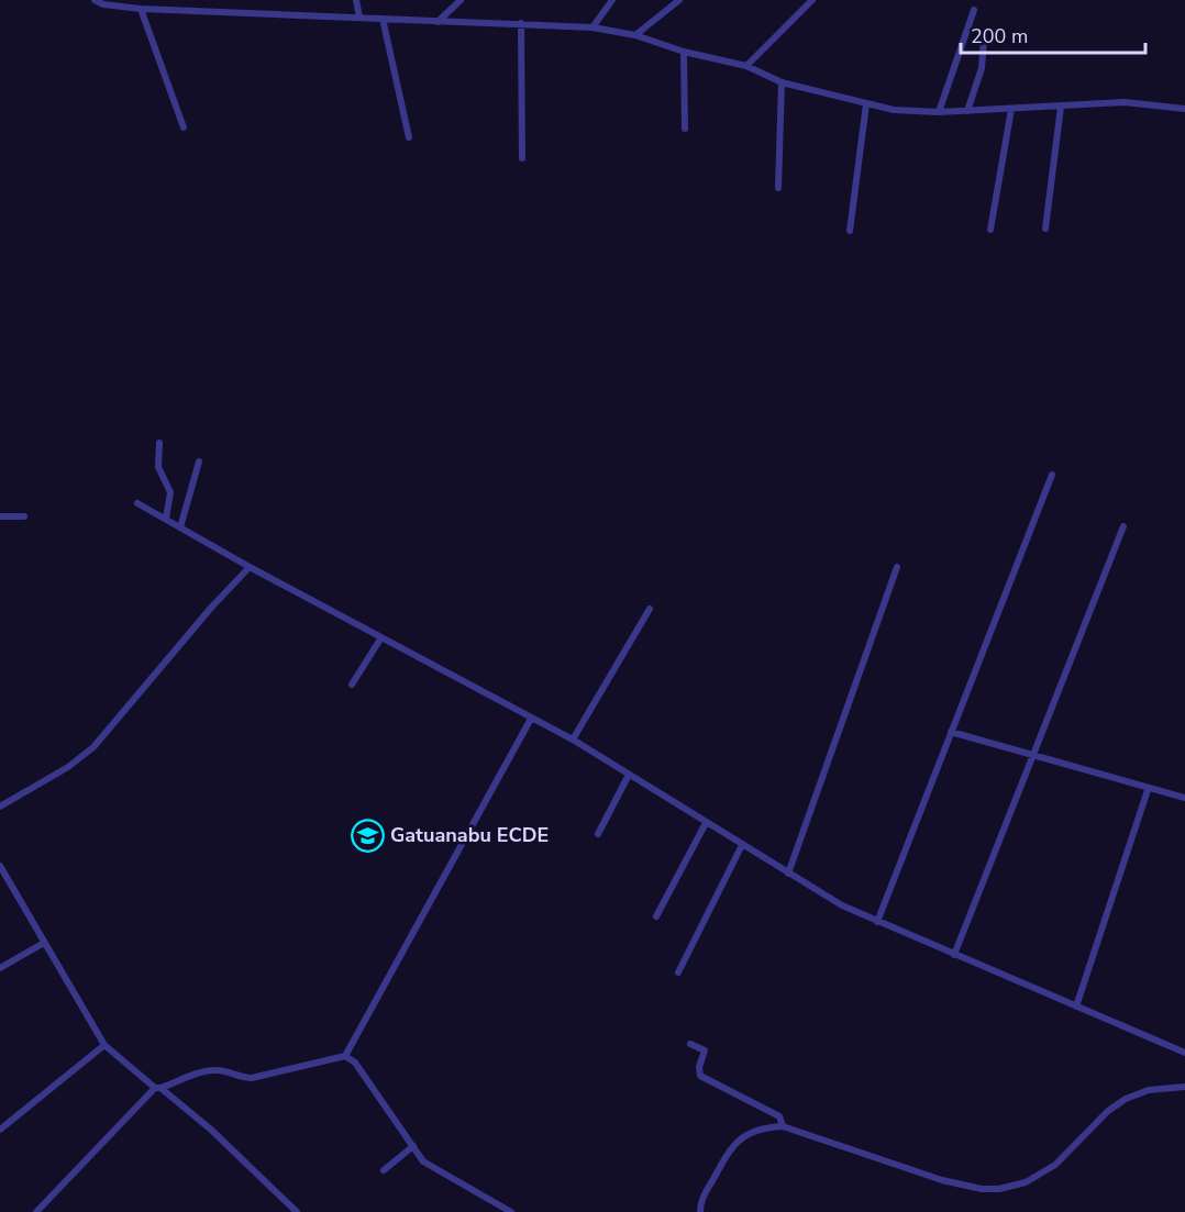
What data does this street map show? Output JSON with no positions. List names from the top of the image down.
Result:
{
  "places": {
    "school or university": ["Gatuanabu ECDE"]
  },
  "scale_bar": "200 m"
}
